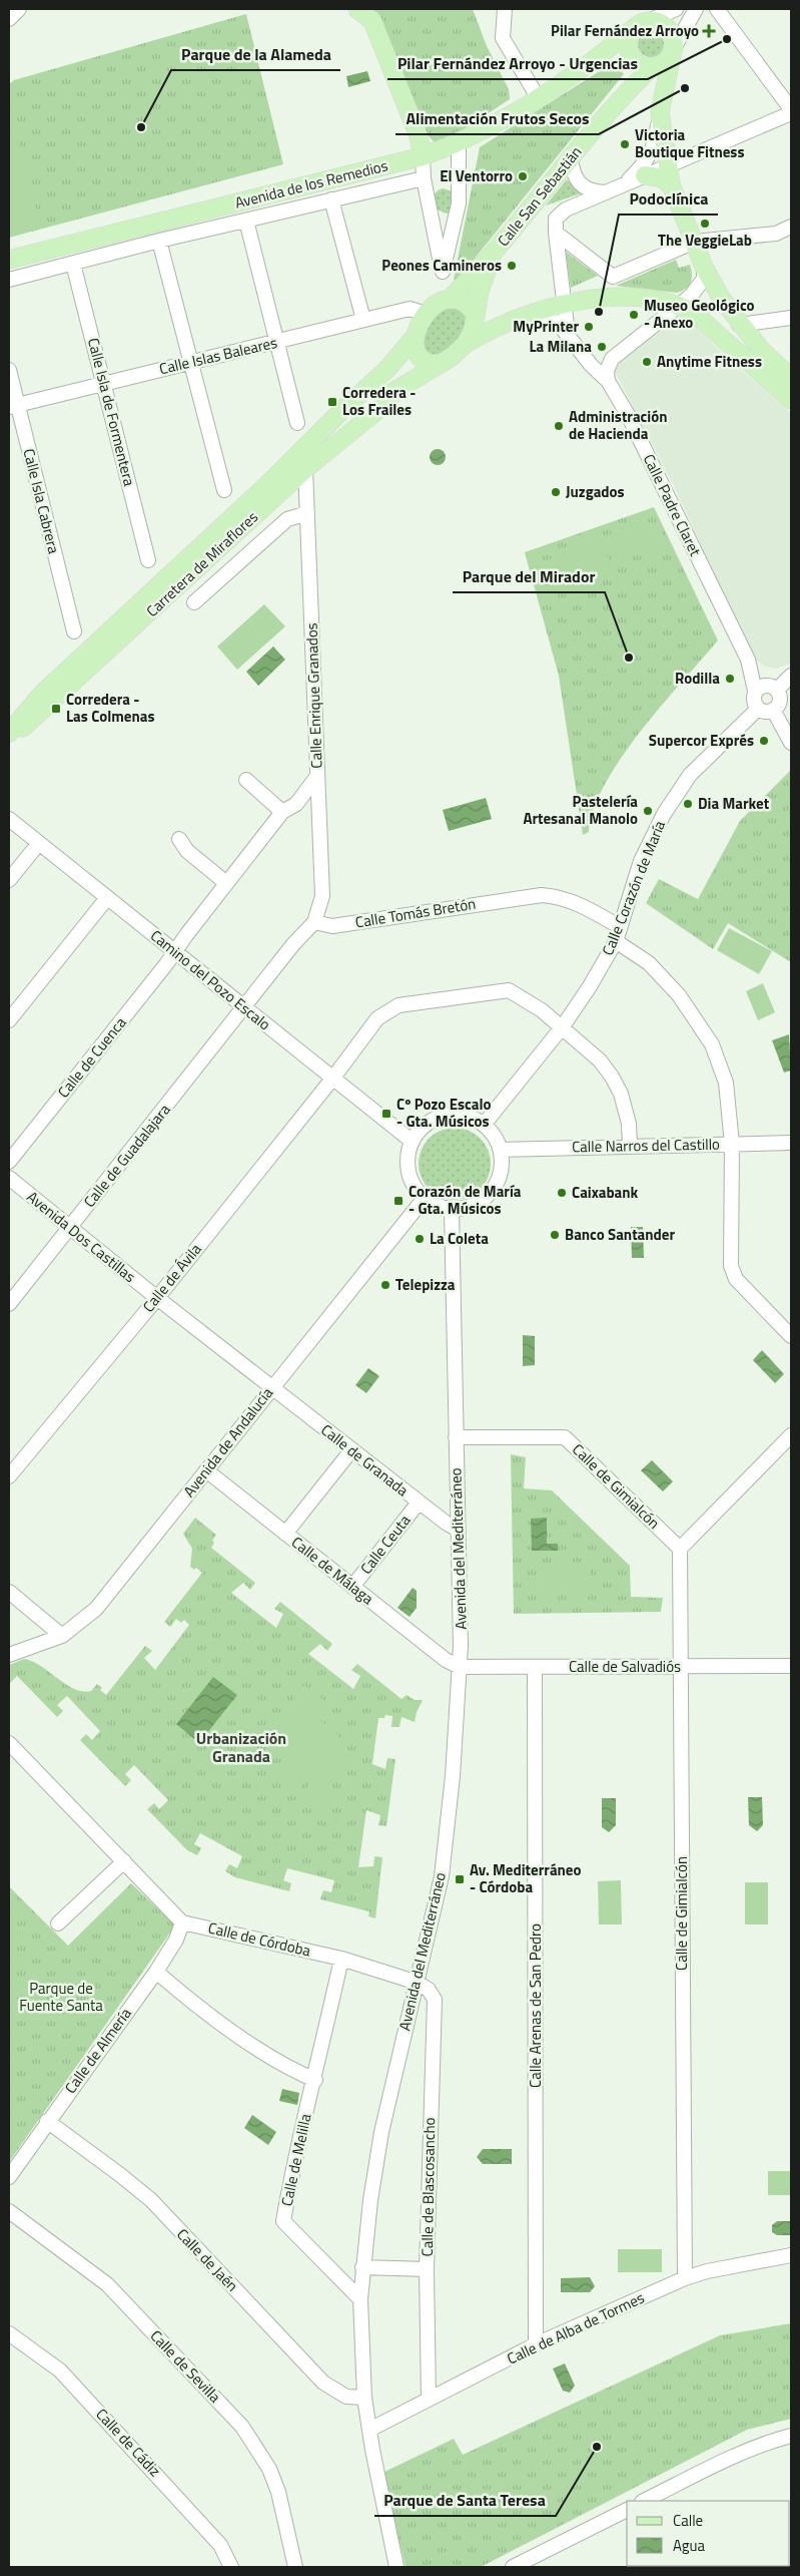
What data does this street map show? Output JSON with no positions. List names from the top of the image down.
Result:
{
  "streets": {
    "main road": ["Avenida de los Remedios", "Calle San Sebastián", "Carretera de Miraflores"],
    "street": [
      "Calle Islas Baleares",
      "Calle Isla de Formentera",
      "Calle Isla Cabrera",
      "Calle Padre Claret",
      "Calle Enrique Granados",
      "Calle Corazón de María",
      "Calle Tomás Bretón",
      "Camino del Pozo Escalo",
      "Calle de Cuenca",
      "Calle Narros del Castillo",
      "Calle de Guadalajara",
      "Avenida Dos Castillas",
      "Calle de Ávila",
      "Avenida de Andalucía",
      "Calle de Granada",
      "Calle de Gimialcón",
      "Calle Ceuta",
      "Avenida del Mediterráneo",
      "Calle de Málaga",
      "Calle de Salvadiós",
      "Calle de Córdoba",
      "Calle Arenas de San Pedro",
      "Calle de Almería",
      "Calle de Melilla",
      "Calle de Blascosancho",
      "Calle de Jaén",
      "Calle de Alba de Tormes",
      "Calle de Sevilla",
      "Calle de Cádiz"
    ]
  },
  "crossings": [
    ["Avenida de los Remedios", "Calle San Sebastián"],
    ["Avenida de los Remedios", "Calle Isla de Formentera"],
    ["Calle San Sebastián", "Calle Islas Baleares"],
    ["Calle San Sebastián", "Carretera de Miraflores"],
    ["Calle Islas Baleares", "Calle Isla de Formentera"],
    ["Calle Islas Baleares", "Calle Isla Cabrera"],
    ["Calle Islas Baleares", "Carretera de Miraflores"],
    ["Calle Padre Claret", "Calle Corazón de María"],
    ["Carretera de Miraflores", "Calle Enrique Granados"],
    ["Calle Enrique Granados", "Calle Tomás Bretón"],
    ["Calle Corazón de María", "Calle Tomás Bretón"],
    ["Calle Corazón de María", "Camino del Pozo Escalo"],
    ["Calle Corazón de María", "Calle Narros del Castillo"],
    ["Calle Corazón de María", "Calle de Ávila"],
    ["Calle Corazón de María", "Avenida de Andalucía"],
    ["Calle Corazón de María", "Avenida del Mediterráneo"],
    ["Camino del Pozo Escalo", "Calle de Cuenca"],
    ["Camino del Pozo Escalo", "Calle Narros del Castillo"],
    ["Camino del Pozo Escalo", "Calle de Guadalajara"],
    ["Camino del Pozo Escalo", "Calle de Ávila"],
    ["Camino del Pozo Escalo", "Avenida de Andalucía"],
    ["Camino del Pozo Escalo", "Avenida del Mediterráneo"],
    ["Calle Narros del Castillo", "Calle de Ávila"],
    ["Calle Narros del Castillo", "Avenida de Andalucía"],
    ["Calle Narros del Castillo", "Avenida del Mediterráneo"],
    ["Calle de Guadalajara", "Avenida Dos Castillas"],
    ["Avenida Dos Castillas", "Calle de Ávila"],
    ["Avenida Dos Castillas", "Avenida de Andalucía"],
    ["Avenida Dos Castillas", "Calle de Granada"],
    ["Avenida de Andalucía", "Calle de Granada"],
    ["Avenida de Andalucía", "Avenida del Mediterráneo"],
    ["Avenida de Andalucía", "Calle de Málaga"],
    ["Calle de Granada", "Calle Ceuta"],
    ["Calle de Granada", "Avenida del Mediterráneo"],
    ["Calle de Gimialcón", "Avenida del Mediterráneo"],
    ["Calle de Gimialcón", "Calle de Salvadiós"],
    ["Calle de Gimialcón", "Calle de Alba de Tormes"],
    ["Calle Ceuta", "Calle de Málaga"],
    ["Avenida del Mediterráneo", "Calle de Málaga"],
    ["Avenida del Mediterráneo", "Calle de Salvadiós"],
    ["Avenida del Mediterráneo", "Calle de Córdoba"],
    ["Avenida del Mediterráneo", "Calle de Melilla"],
    ["Avenida del Mediterráneo", "Calle de Blascosancho"],
    ["Avenida del Mediterráneo", "Calle de Jaén"],
    ["Avenida del Mediterráneo", "Calle de Alba de Tormes"],
    ["Calle de Málaga", "Calle de Salvadiós"],
    ["Calle de Salvadiós", "Calle Arenas de San Pedro"],
    ["Calle de Córdoba", "Calle de Almería"],
    ["Calle de Córdoba", "Calle de Melilla"],
    ["Calle de Córdoba", "Calle de Blascosancho"],
    ["Calle Arenas de San Pedro", "Calle de Alba de Tormes"],
    ["Calle de Almería", "Calle de Jaén"],
    ["Calle de Blascosancho", "Calle de Alba de Tormes"]
  ],
  "districts": ["Urbanización Granada"],
  "parks": ["Parque de Fuente Santa"],
  "places": {
    "health": ["Pilar Fernández Arroyo"],
    "other": [
      "Pilar Fernández Arroyo - Urgencias",
      "Alimentación Frutos Secos",
      "Parque de la Alameda",
      "Victoria Boutique Fitness",
      "El Ventorro",
      "The VeggieLab",
      "Peones Camineros",
      "Podoclínica",
      "Museo Geológico - Anexo",
      "MyPrinter",
      "La Milana",
      "Anytime Fitness",
      "Administración de Hacienda",
      "Juzgados",
      "Parque del Mirador",
      "Rodilla",
      "Supercor Exprés",
      "Dia Market",
      "Pastelería Artesanal Manolo",
      "Caixabank",
      "Banco Santander",
      "La Coleta",
      "Telepizza",
      "Parque de Santa Teresa"
    ],
    "transit": [
      "Corredera - Los Frailes",
      "Corredera - Las Colmenas",
      "Cº Pozo Escalo - Gta. Músicos",
      "Corazón de María - Gta. Músicos",
      "Av. Mediterráneo - Córdoba"
    ]
  },
  "legend": ["Calle", "Agua"]
}
